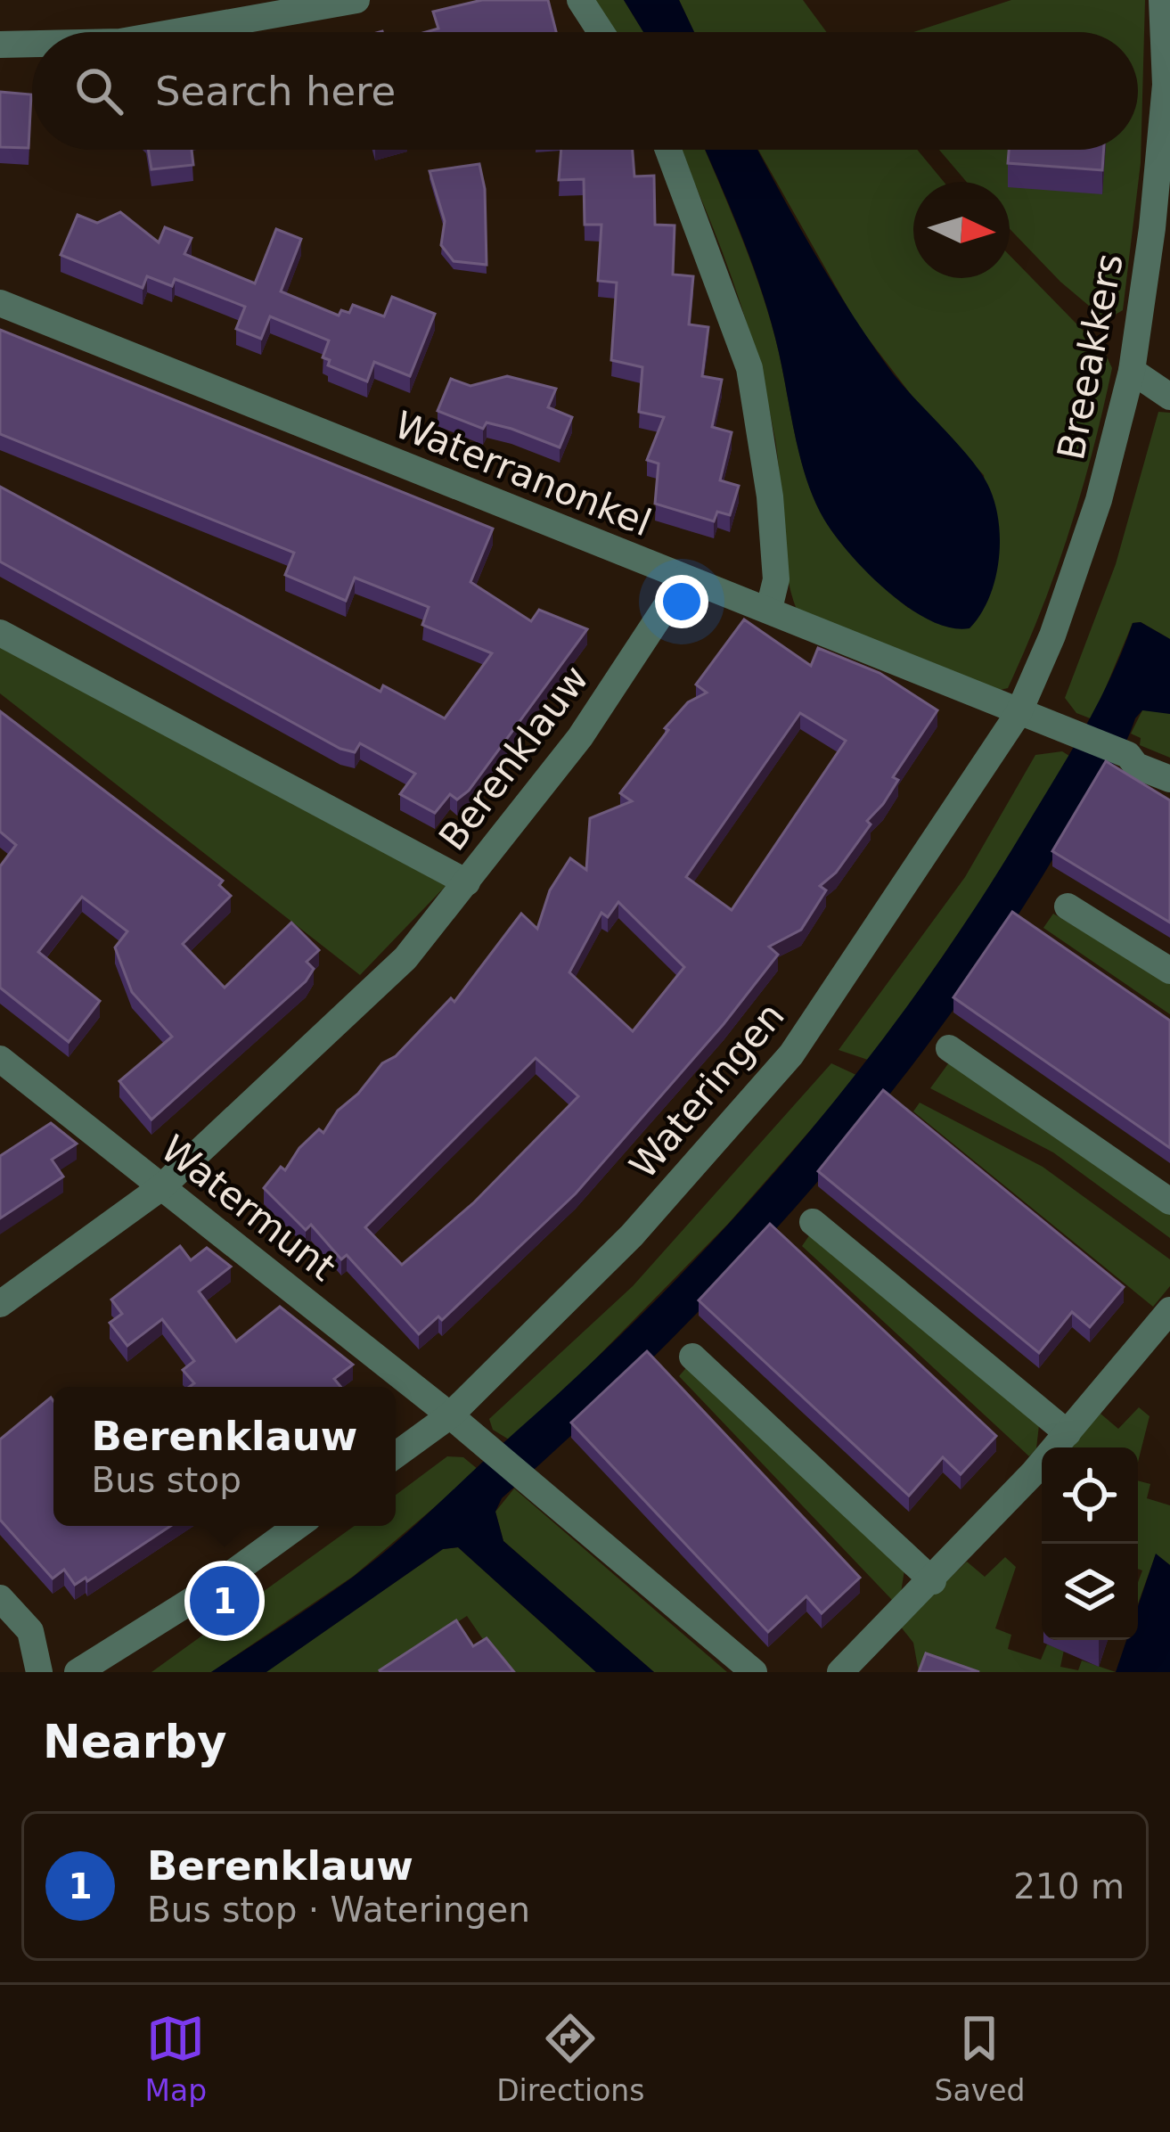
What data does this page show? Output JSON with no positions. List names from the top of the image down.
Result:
{
  "streets": {
    "street": [
      "Breeakkers",
      "Waterranonkel",
      "Berenklauw",
      "Wateringen",
      "Watermunt"
    ]
  },
  "crossings": [
    ["Breeakkers", "Waterranonkel"],
    ["Breeakkers", "Wateringen"],
    ["Waterranonkel", "Berenklauw"],
    ["Waterranonkel", "Wateringen"],
    ["Berenklauw", "Watermunt"],
    ["Wateringen", "Watermunt"]
  ],
  "north": "right",
  "page": {
    "search": "Search here",
    "popup": ["Berenklauw", "Bus stop"],
    "pins": "1",
    "heading": "Nearby",
    "list": [
      {
        "mark": "1",
        "name": "Berenklauw",
        "note": "Bus stop · Wateringen",
        "value": "210 m"
      }
    ],
    "nav": ["Map", "Directions", "Saved"]
  }
}
